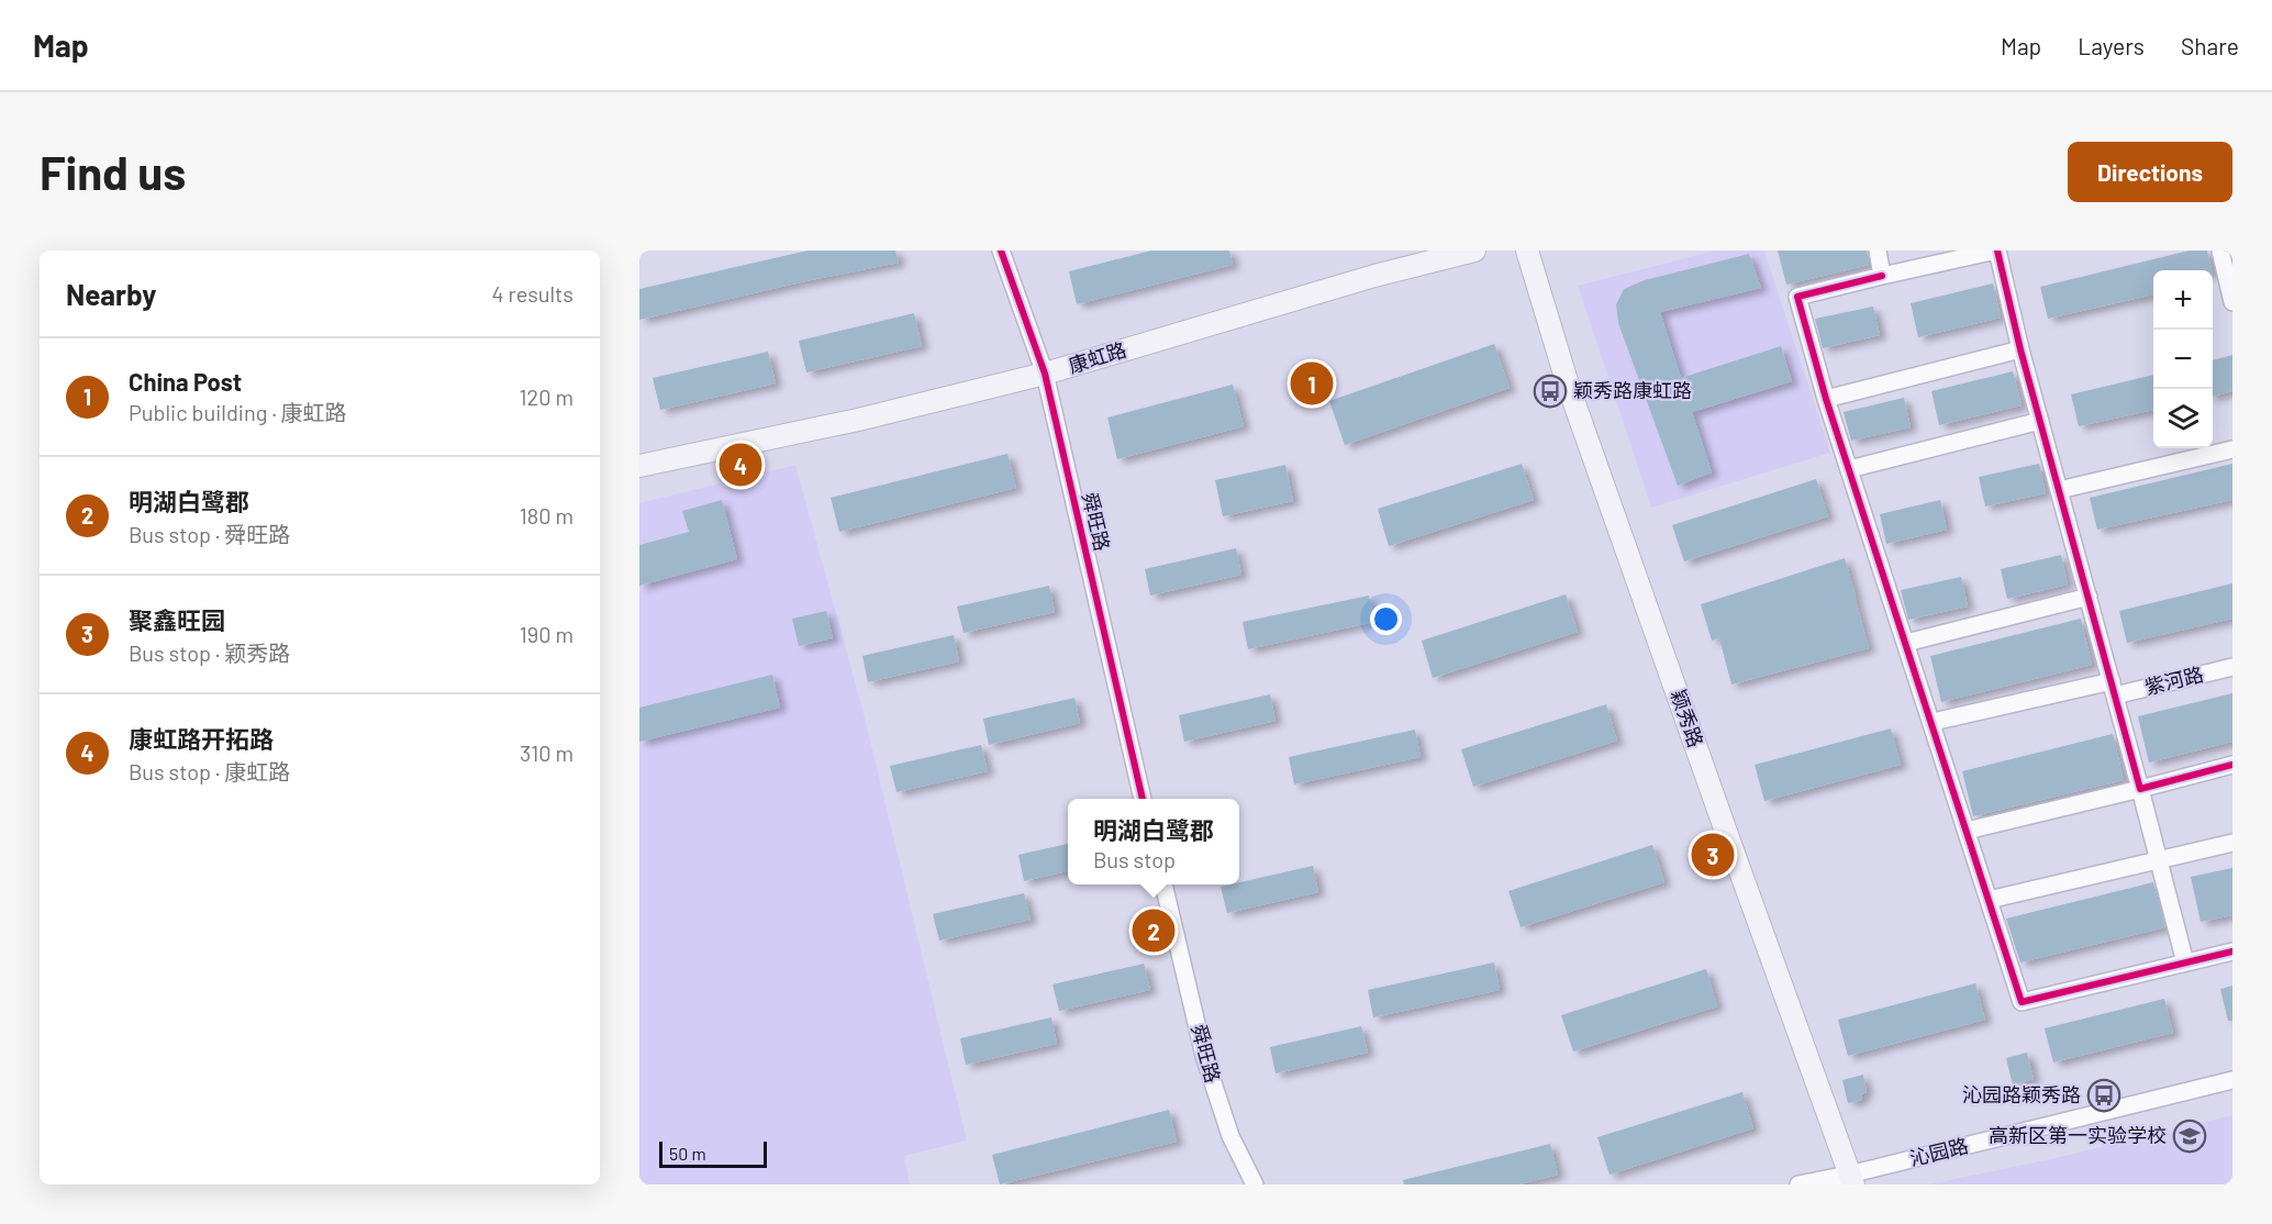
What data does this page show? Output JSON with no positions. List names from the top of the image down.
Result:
{
  "streets": {
    "main road": ["康虹路", "颖秀路"],
    "street": ["舜旺路", "紫河路", "沁园路"]
  },
  "crossings": [
    ["康虹路", "舜旺路"],
    ["颖秀路", "沁园路"]
  ],
  "places": {
    "bus stop": ["颖秀路康虹路", "沁园路颖秀路"],
    "school or university": ["高新区第一实验学校"]
  },
  "scale_bar": "50 m",
  "page": {
    "header": "Map",
    "nav": ["Map", "Layers", "Share"],
    "buttons": "Directions",
    "title": "Find us",
    "heading": ["Nearby", "4 results"],
    "map_buttons": ["+", "−"],
    "list": [
      {
        "mark": "1",
        "name": "China Post",
        "note": "Public building · 康虹路",
        "value": "120 m"
      },
      {
        "mark": "2",
        "name": "明湖白鹭郡",
        "note": "Bus stop · 舜旺路",
        "value": "180 m"
      },
      {
        "mark": "3",
        "name": "聚鑫旺园",
        "note": "Bus stop · 颖秀路",
        "value": "190 m"
      },
      {
        "mark": "4",
        "name": "康虹路开拓路",
        "note": "Bus stop · 康虹路",
        "value": "310 m"
      }
    ],
    "pins": [
      "1",
      "4",
      "3",
      "2"
    ],
    "popup": ["明湖白鹭郡", "Bus stop"],
    "scale": "50 m"
  }
}
